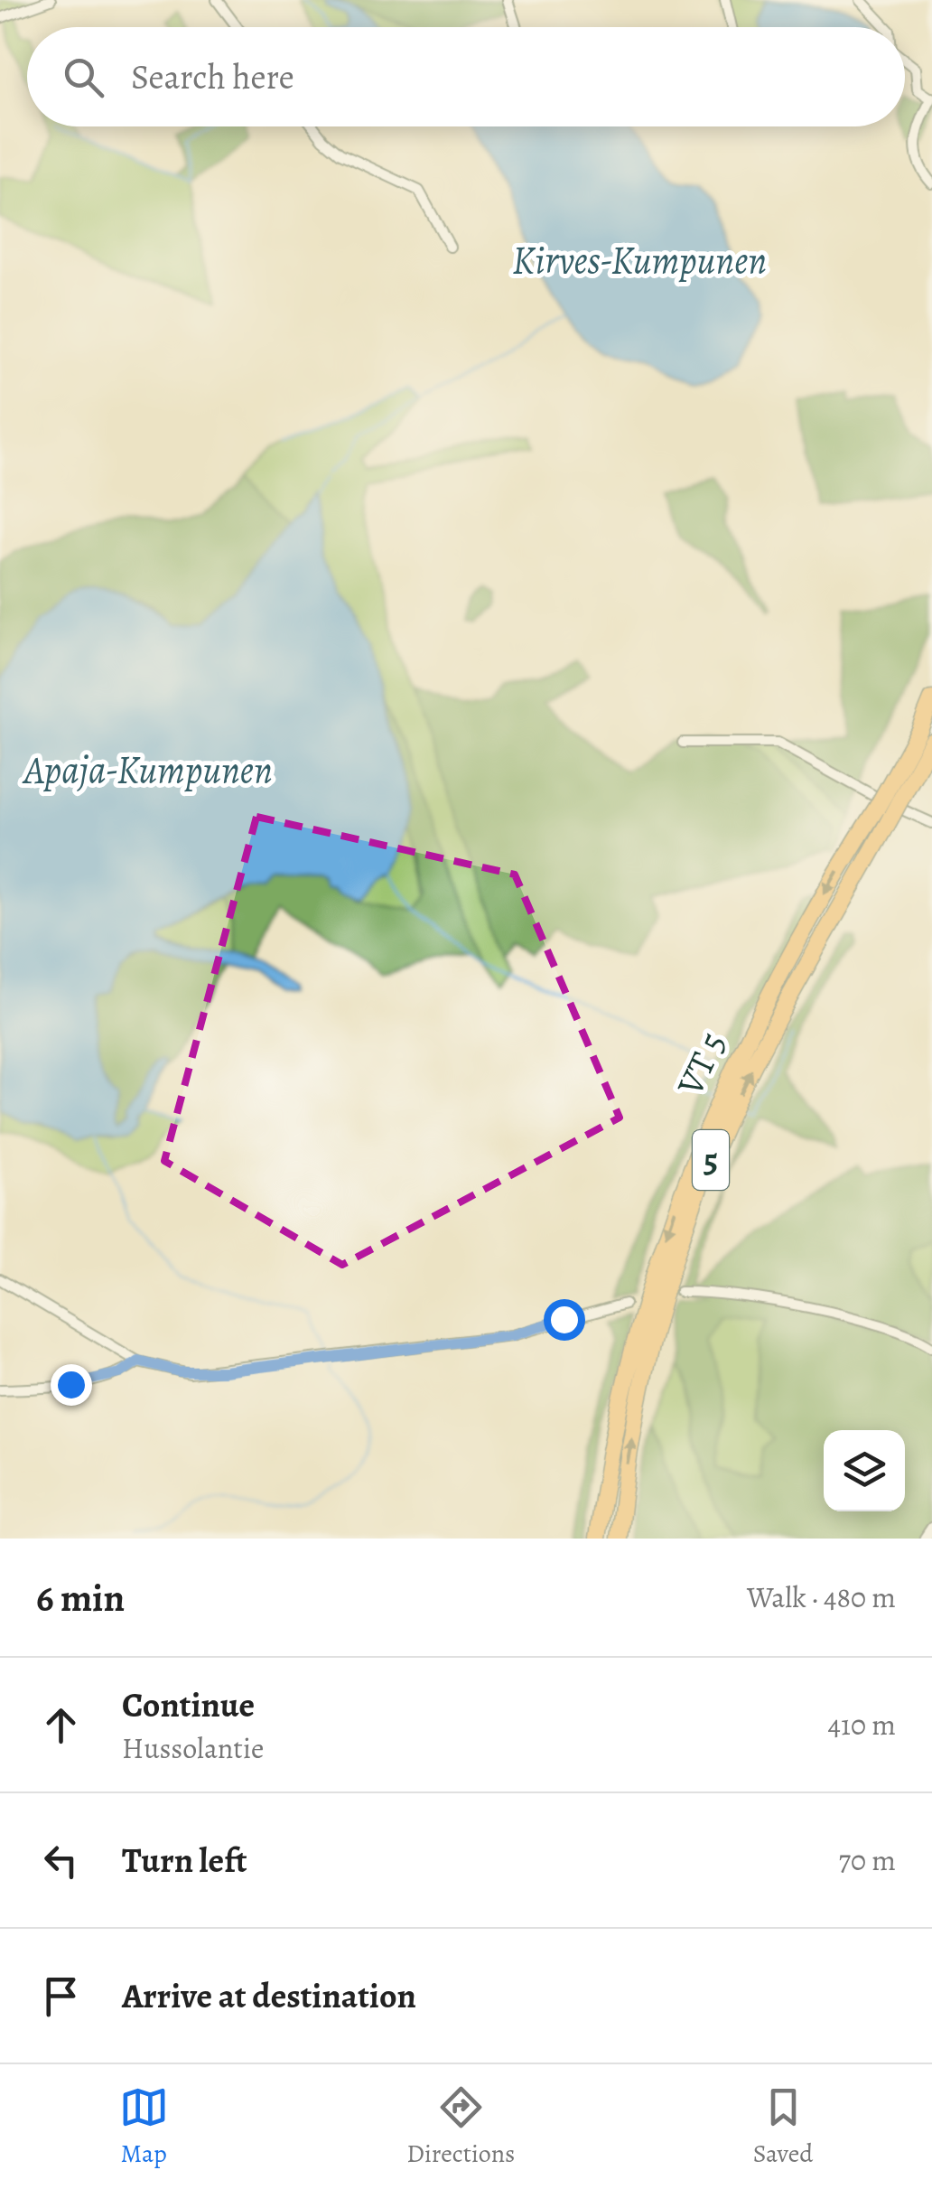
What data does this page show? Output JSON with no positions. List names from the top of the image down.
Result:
{
  "streets": {
    "highway": ["VT 5", "5"]
  },
  "water": ["Kirves-Kumpunen", "Apaja-Kumpunen"],
  "page": {
    "search": "Search here",
    "heading": ["6 min", "Walk · 480 m"],
    "list": [
      ["Continue", "Hussolantie", "410 m"],
      ["Turn left", "70 m"],
      "Arrive at destination"
    ],
    "nav": ["Map", "Directions", "Saved"]
  }
}
